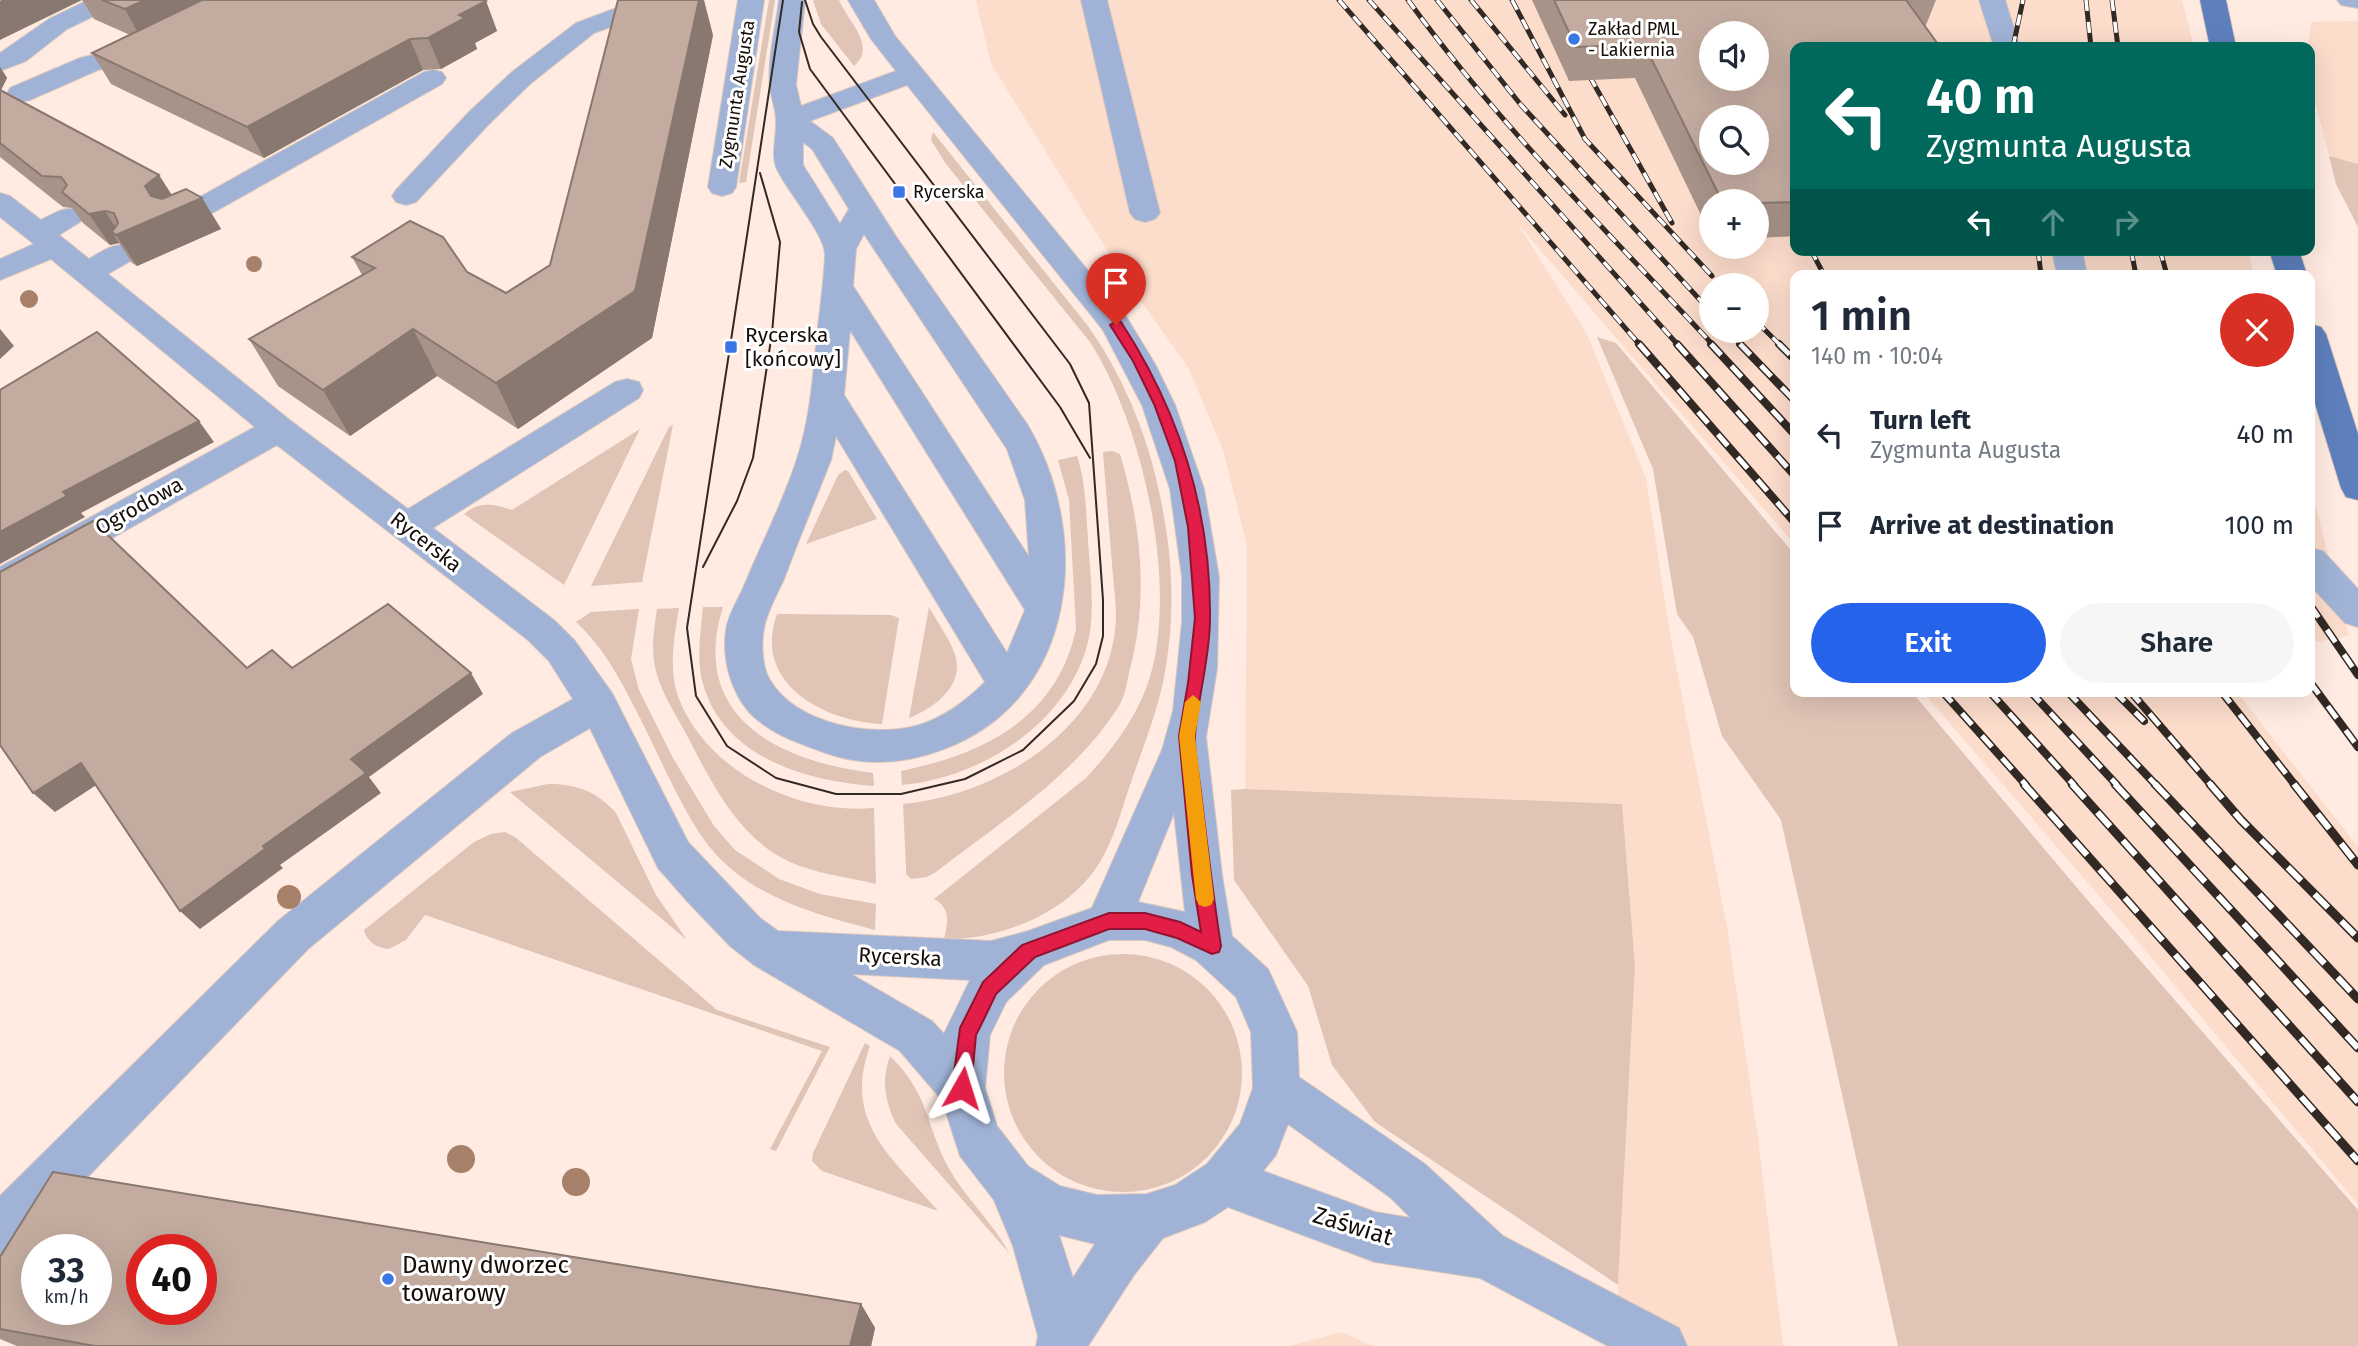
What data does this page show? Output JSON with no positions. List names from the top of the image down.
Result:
{
  "streets": {
    "street": [
      "Zygmunta Augusta",
      "Ogrodowa",
      "Rycerska",
      "Zaświat"
    ]
  },
  "crossings": [
    ["Ogrodowa", "Rycerska"]
  ],
  "places": {
    "other": ["Zakład PML - Lakiernia", "Dawny dworzec towarowy"],
    "transit": ["Rycerska", "Rycerska [końcowy]"]
  },
  "page": {
    "map_buttons": ["+", "−"],
    "turn": ["40 m", "Zygmunta Augusta"],
    "heading": ["1 min", "140 m · 10:04"],
    "list": [
      {
        "name": "Turn left",
        "note": "Zygmunta Augusta",
        "value": "40 m"
      },
      {
        "name": "Arrive at destination",
        "value": "100 m"
      }
    ],
    "buttons": ["Exit", "Share"],
    "speed": "33 km/h",
    "limit": "40"
  }
}
